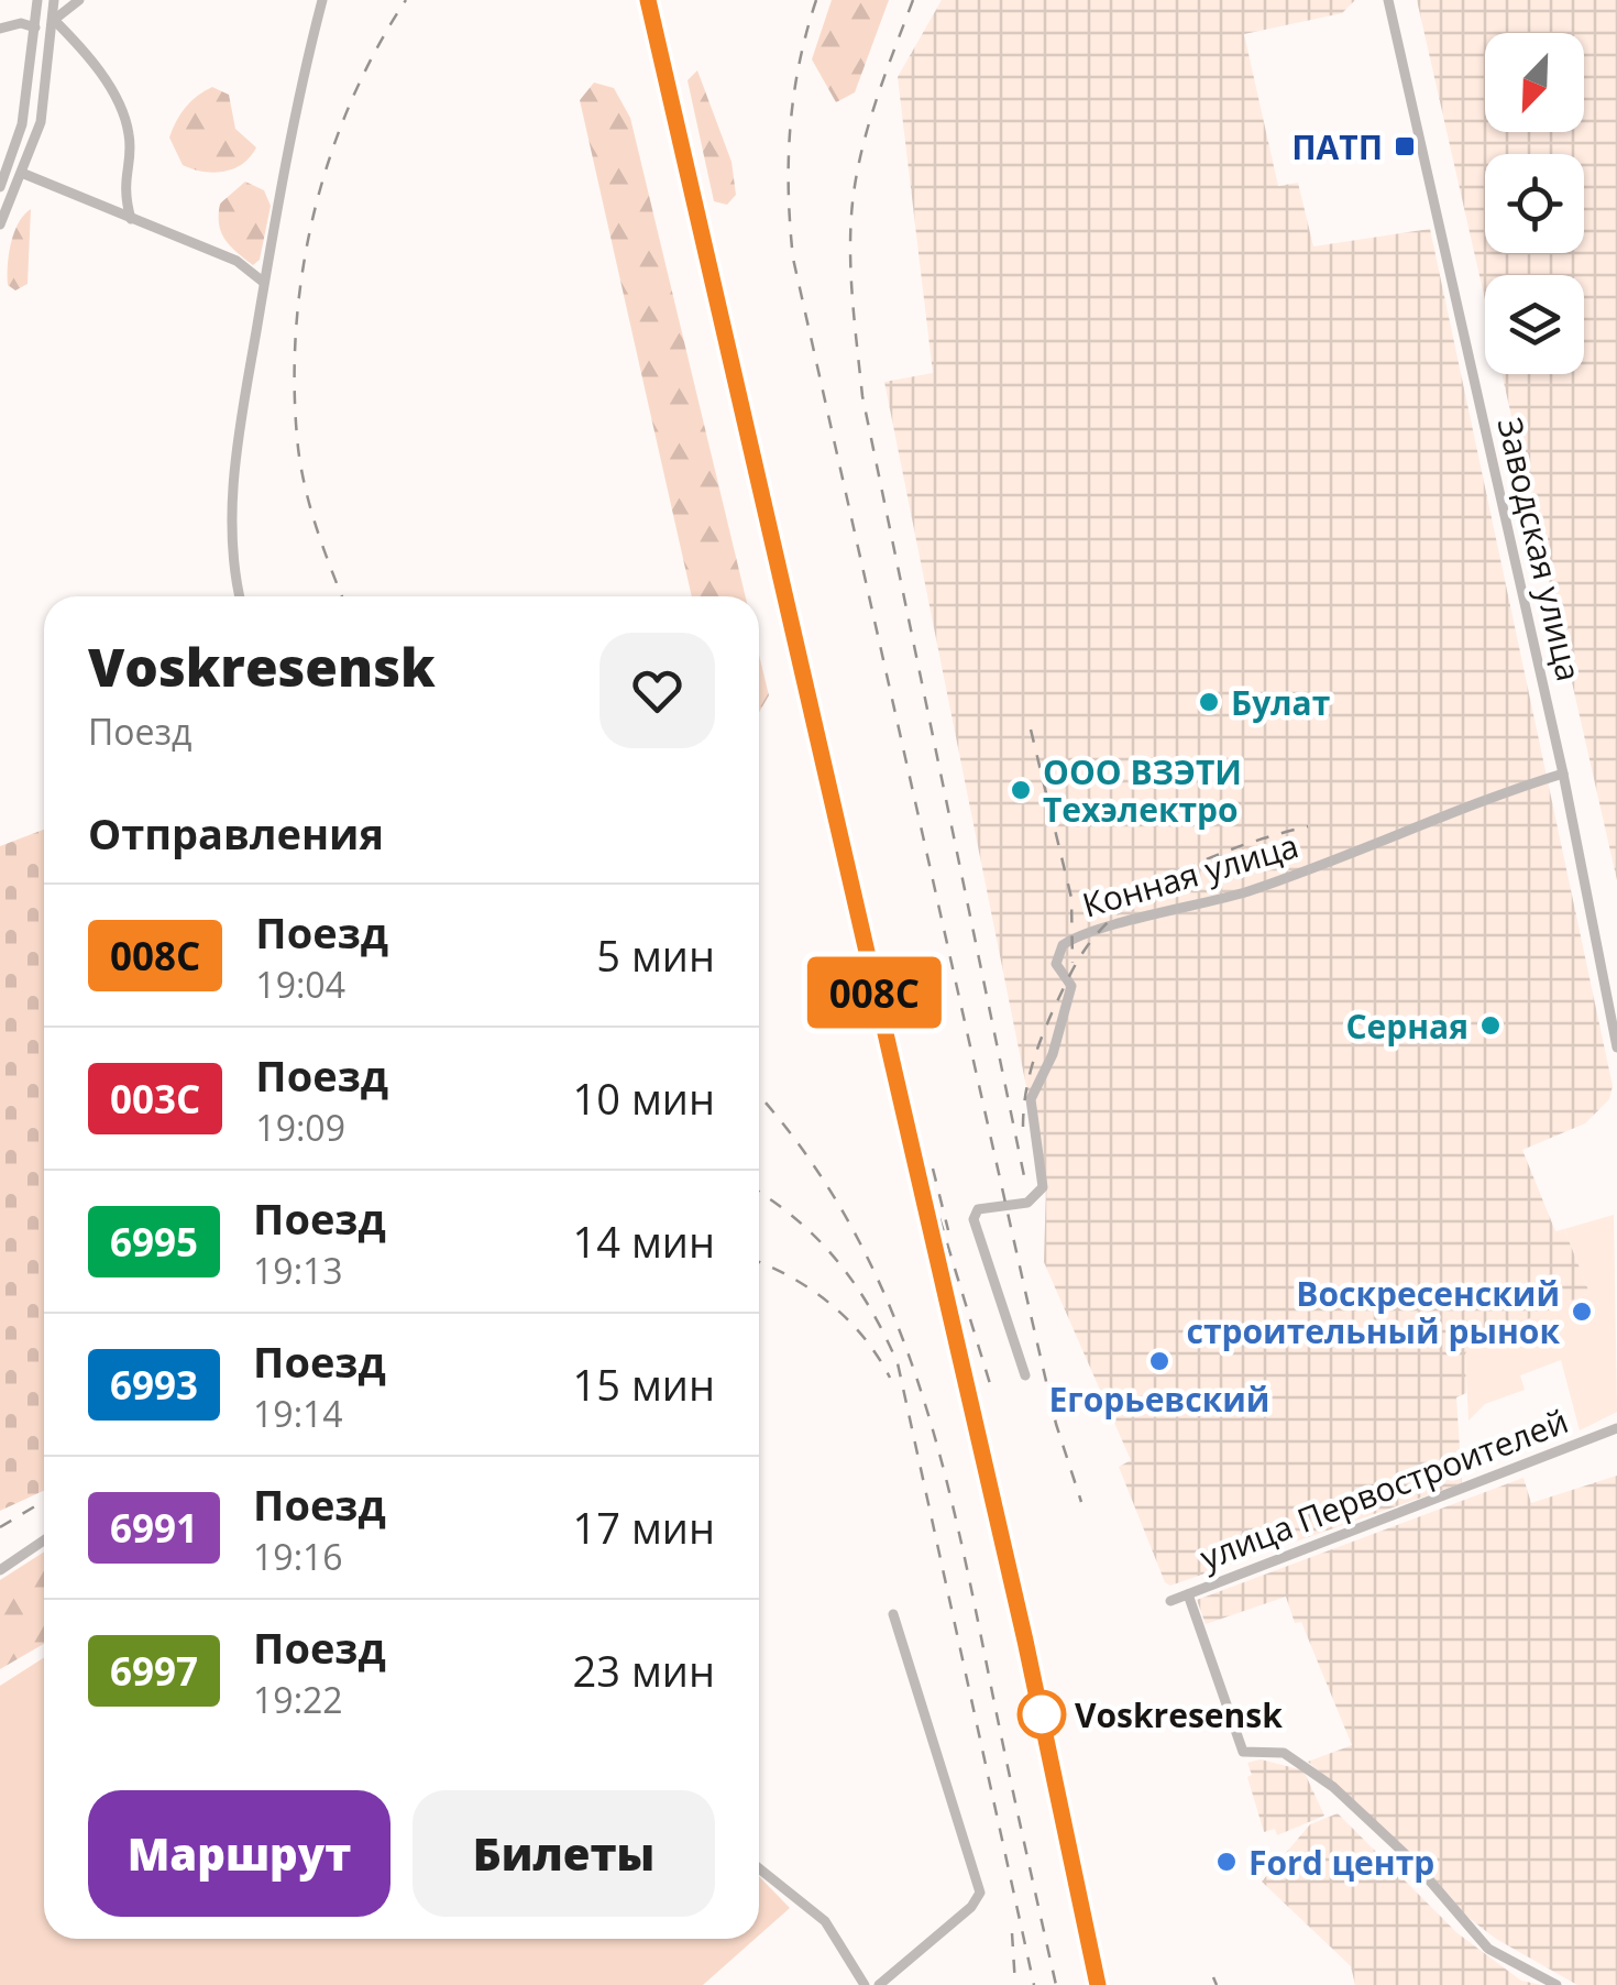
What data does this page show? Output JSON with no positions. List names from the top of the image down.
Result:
{
  "streets": {
    "street": ["Заводская улица", "Конная улица", "улица Первостроителей"]
  },
  "crossings": [
    ["Заводская улица", "Конная улица"]
  ],
  "places": {
    "transit": ["ПАТП"],
    "other": [
      "Булат",
      "ООО ВЗЭТИ Техэлектро",
      "Серная",
      "Воскресенский строительный рынок",
      "Егорьевский",
      "Voskresensk",
      "Ford центр"
    ]
  },
  "north": "bottom left",
  "page": {
    "on_map": "008С",
    "heading": [
      ["Voskresensk", "Поезд"],
      "Отправления"
    ],
    "list": [
      {
        "mark": "008С",
        "name": "Поезд",
        "note": "19:04",
        "value": "5 мин"
      },
      {
        "mark": "003С",
        "name": "Поезд",
        "note": "19:09",
        "value": "10 мин"
      },
      {
        "mark": "6995",
        "name": "Поезд",
        "note": "19:13",
        "value": "14 мин"
      },
      {
        "mark": "6993",
        "name": "Поезд",
        "note": "19:14",
        "value": "15 мин"
      },
      {
        "mark": "6991",
        "name": "Поезд",
        "note": "19:16",
        "value": "17 мин"
      },
      {
        "mark": "6997",
        "name": "Поезд",
        "note": "19:22",
        "value": "23 мин"
      }
    ],
    "buttons": ["Маршрут", "Билеты"]
  }
}
